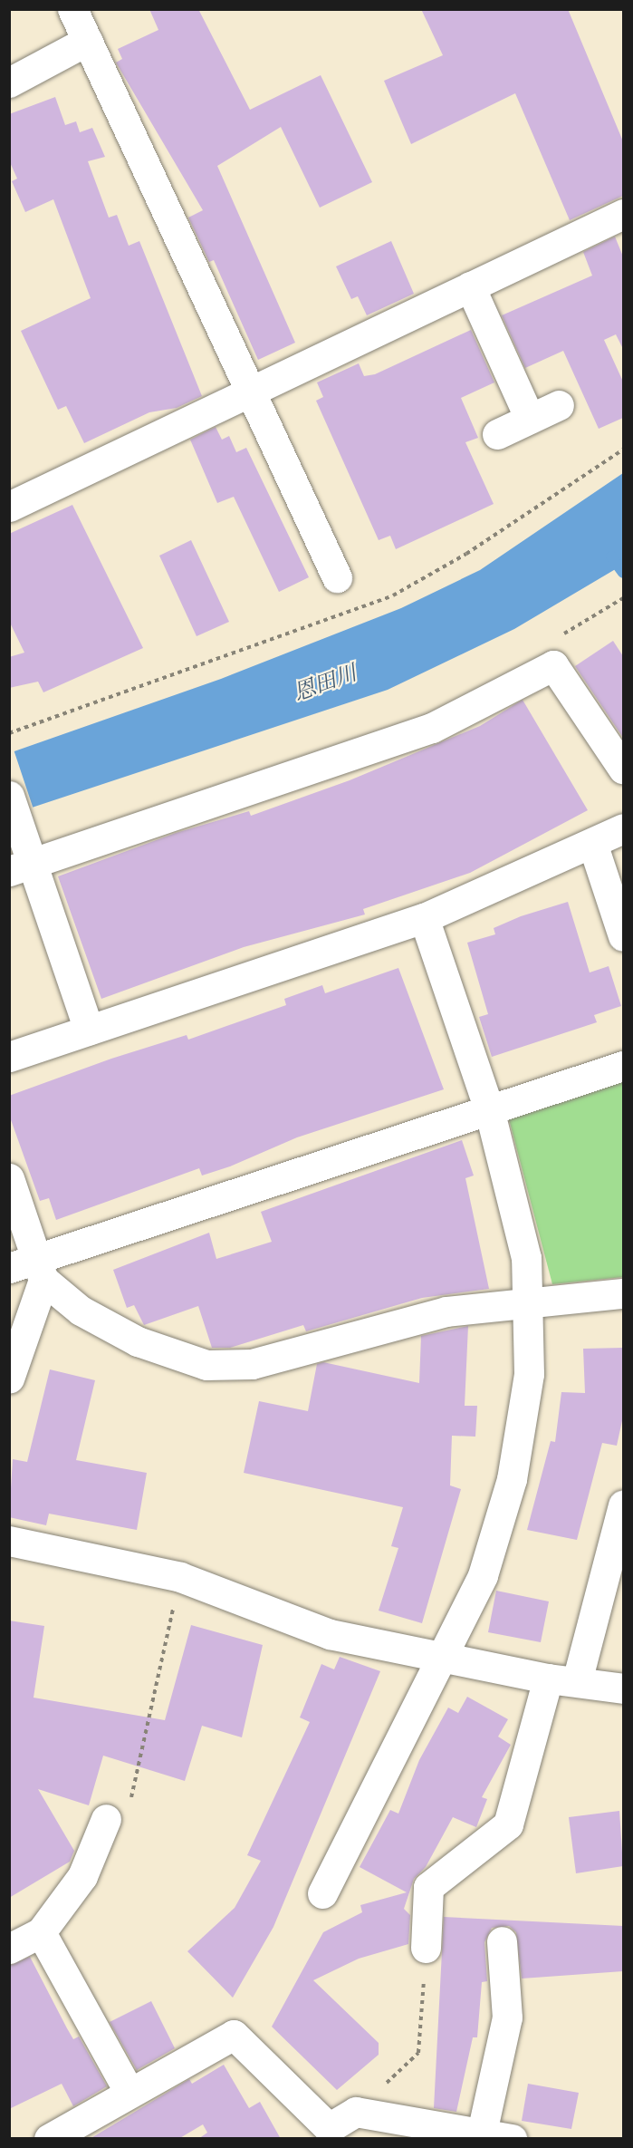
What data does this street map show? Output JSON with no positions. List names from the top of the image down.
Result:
{
  "water": ["恩田川"]
}
